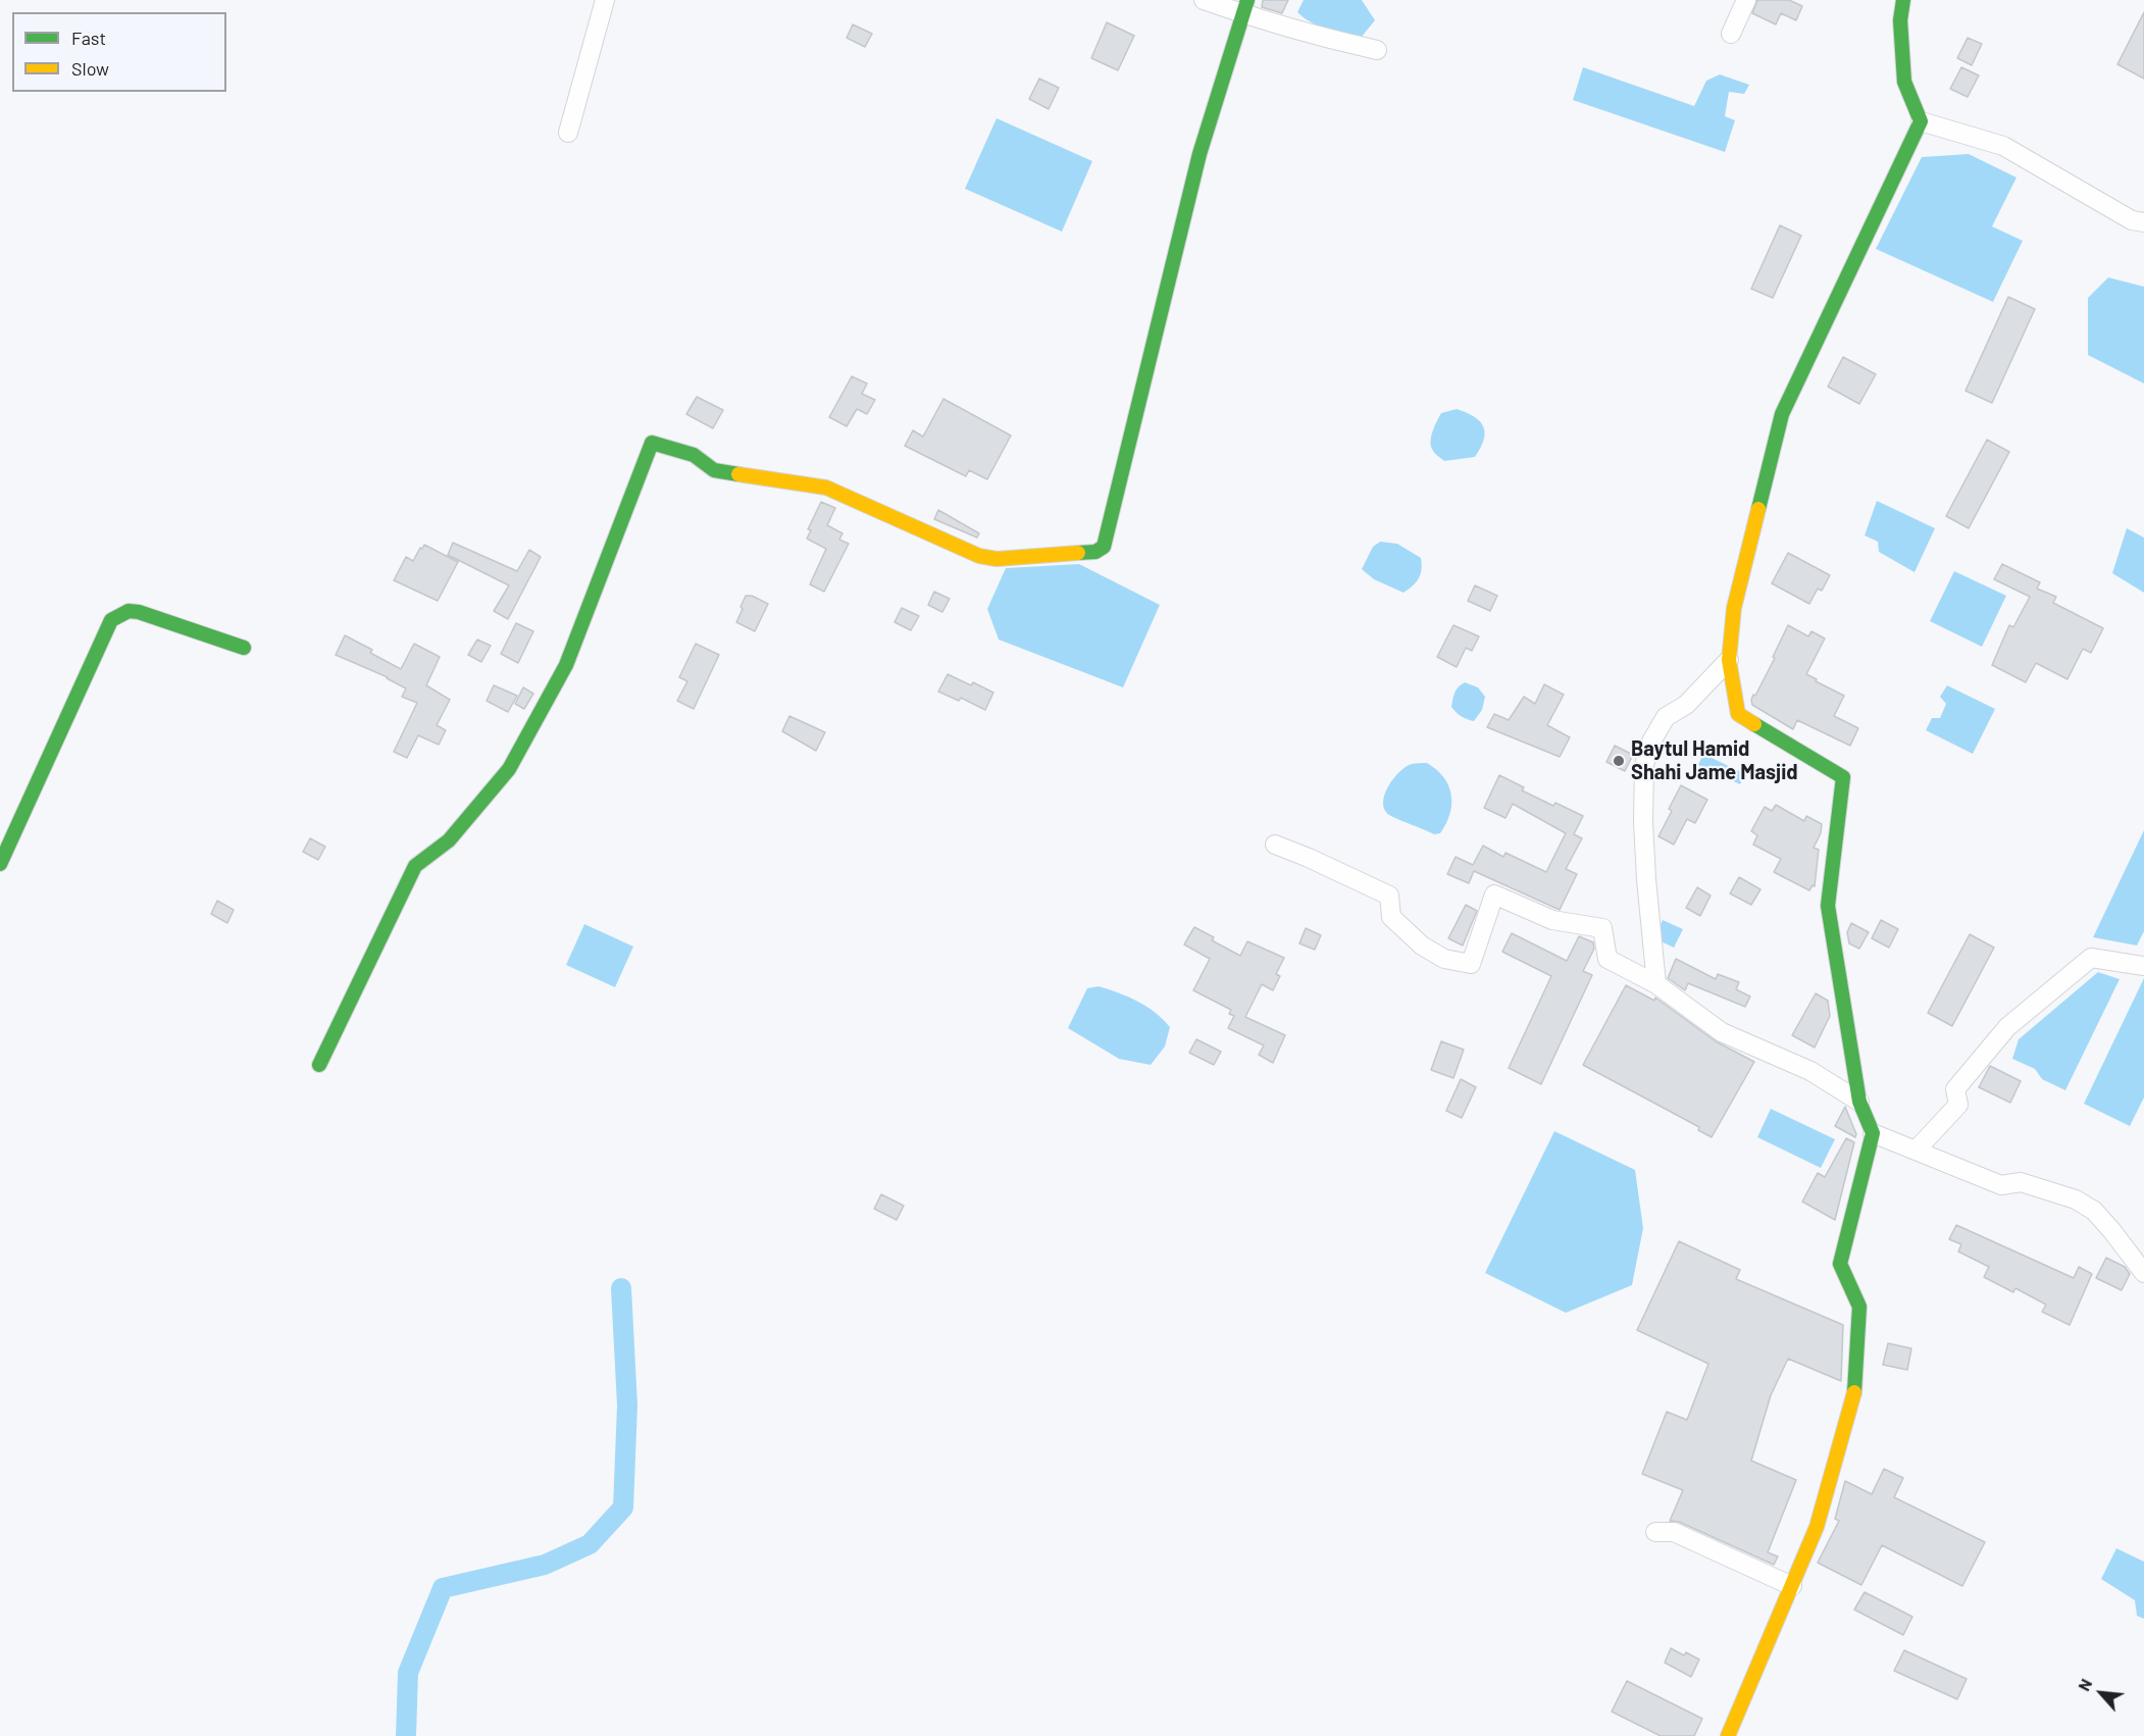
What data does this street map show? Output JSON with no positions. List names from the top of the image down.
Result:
{
  "places": ["Baytul Hamid Shahi Jame Masjid"],
  "legend": ["Fast", "Slow"],
  "north": "top left"
}
